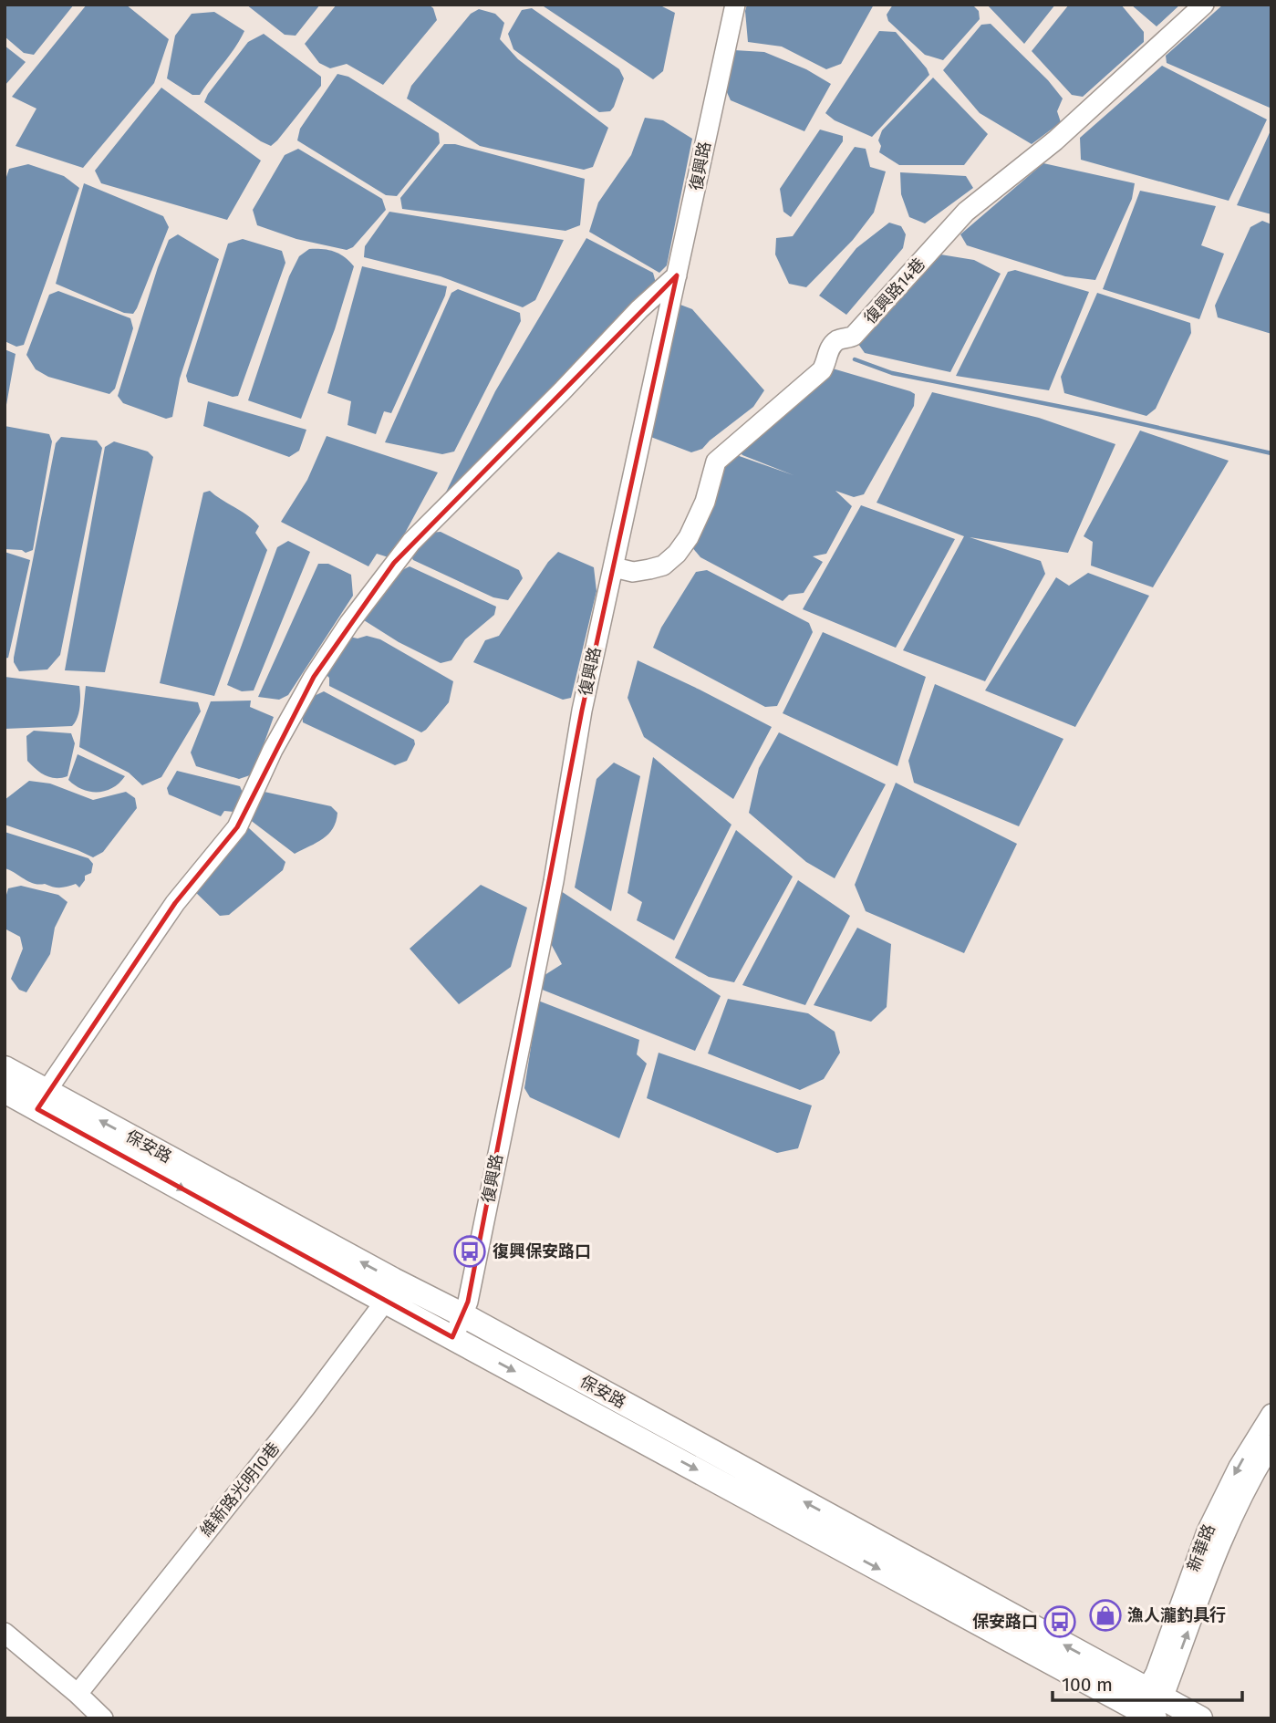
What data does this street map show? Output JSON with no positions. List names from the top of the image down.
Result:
{
  "streets": {
    "main road": ["保安路"],
    "street": [
      "復興路",
      "復興路14巷",
      "維新路光明10巷",
      "新華路"
    ]
  },
  "crossings": [
    ["復興路", "復興路14巷"],
    ["復興路", "保安路"],
    ["保安路", "維新路光明10巷"],
    ["保安路", "新華路"]
  ],
  "places": {
    "bus stop": ["復興保安路口", "保安路口"],
    "shop": ["漁人瀧釣具行"]
  },
  "scale_bar": "100 m"
}
